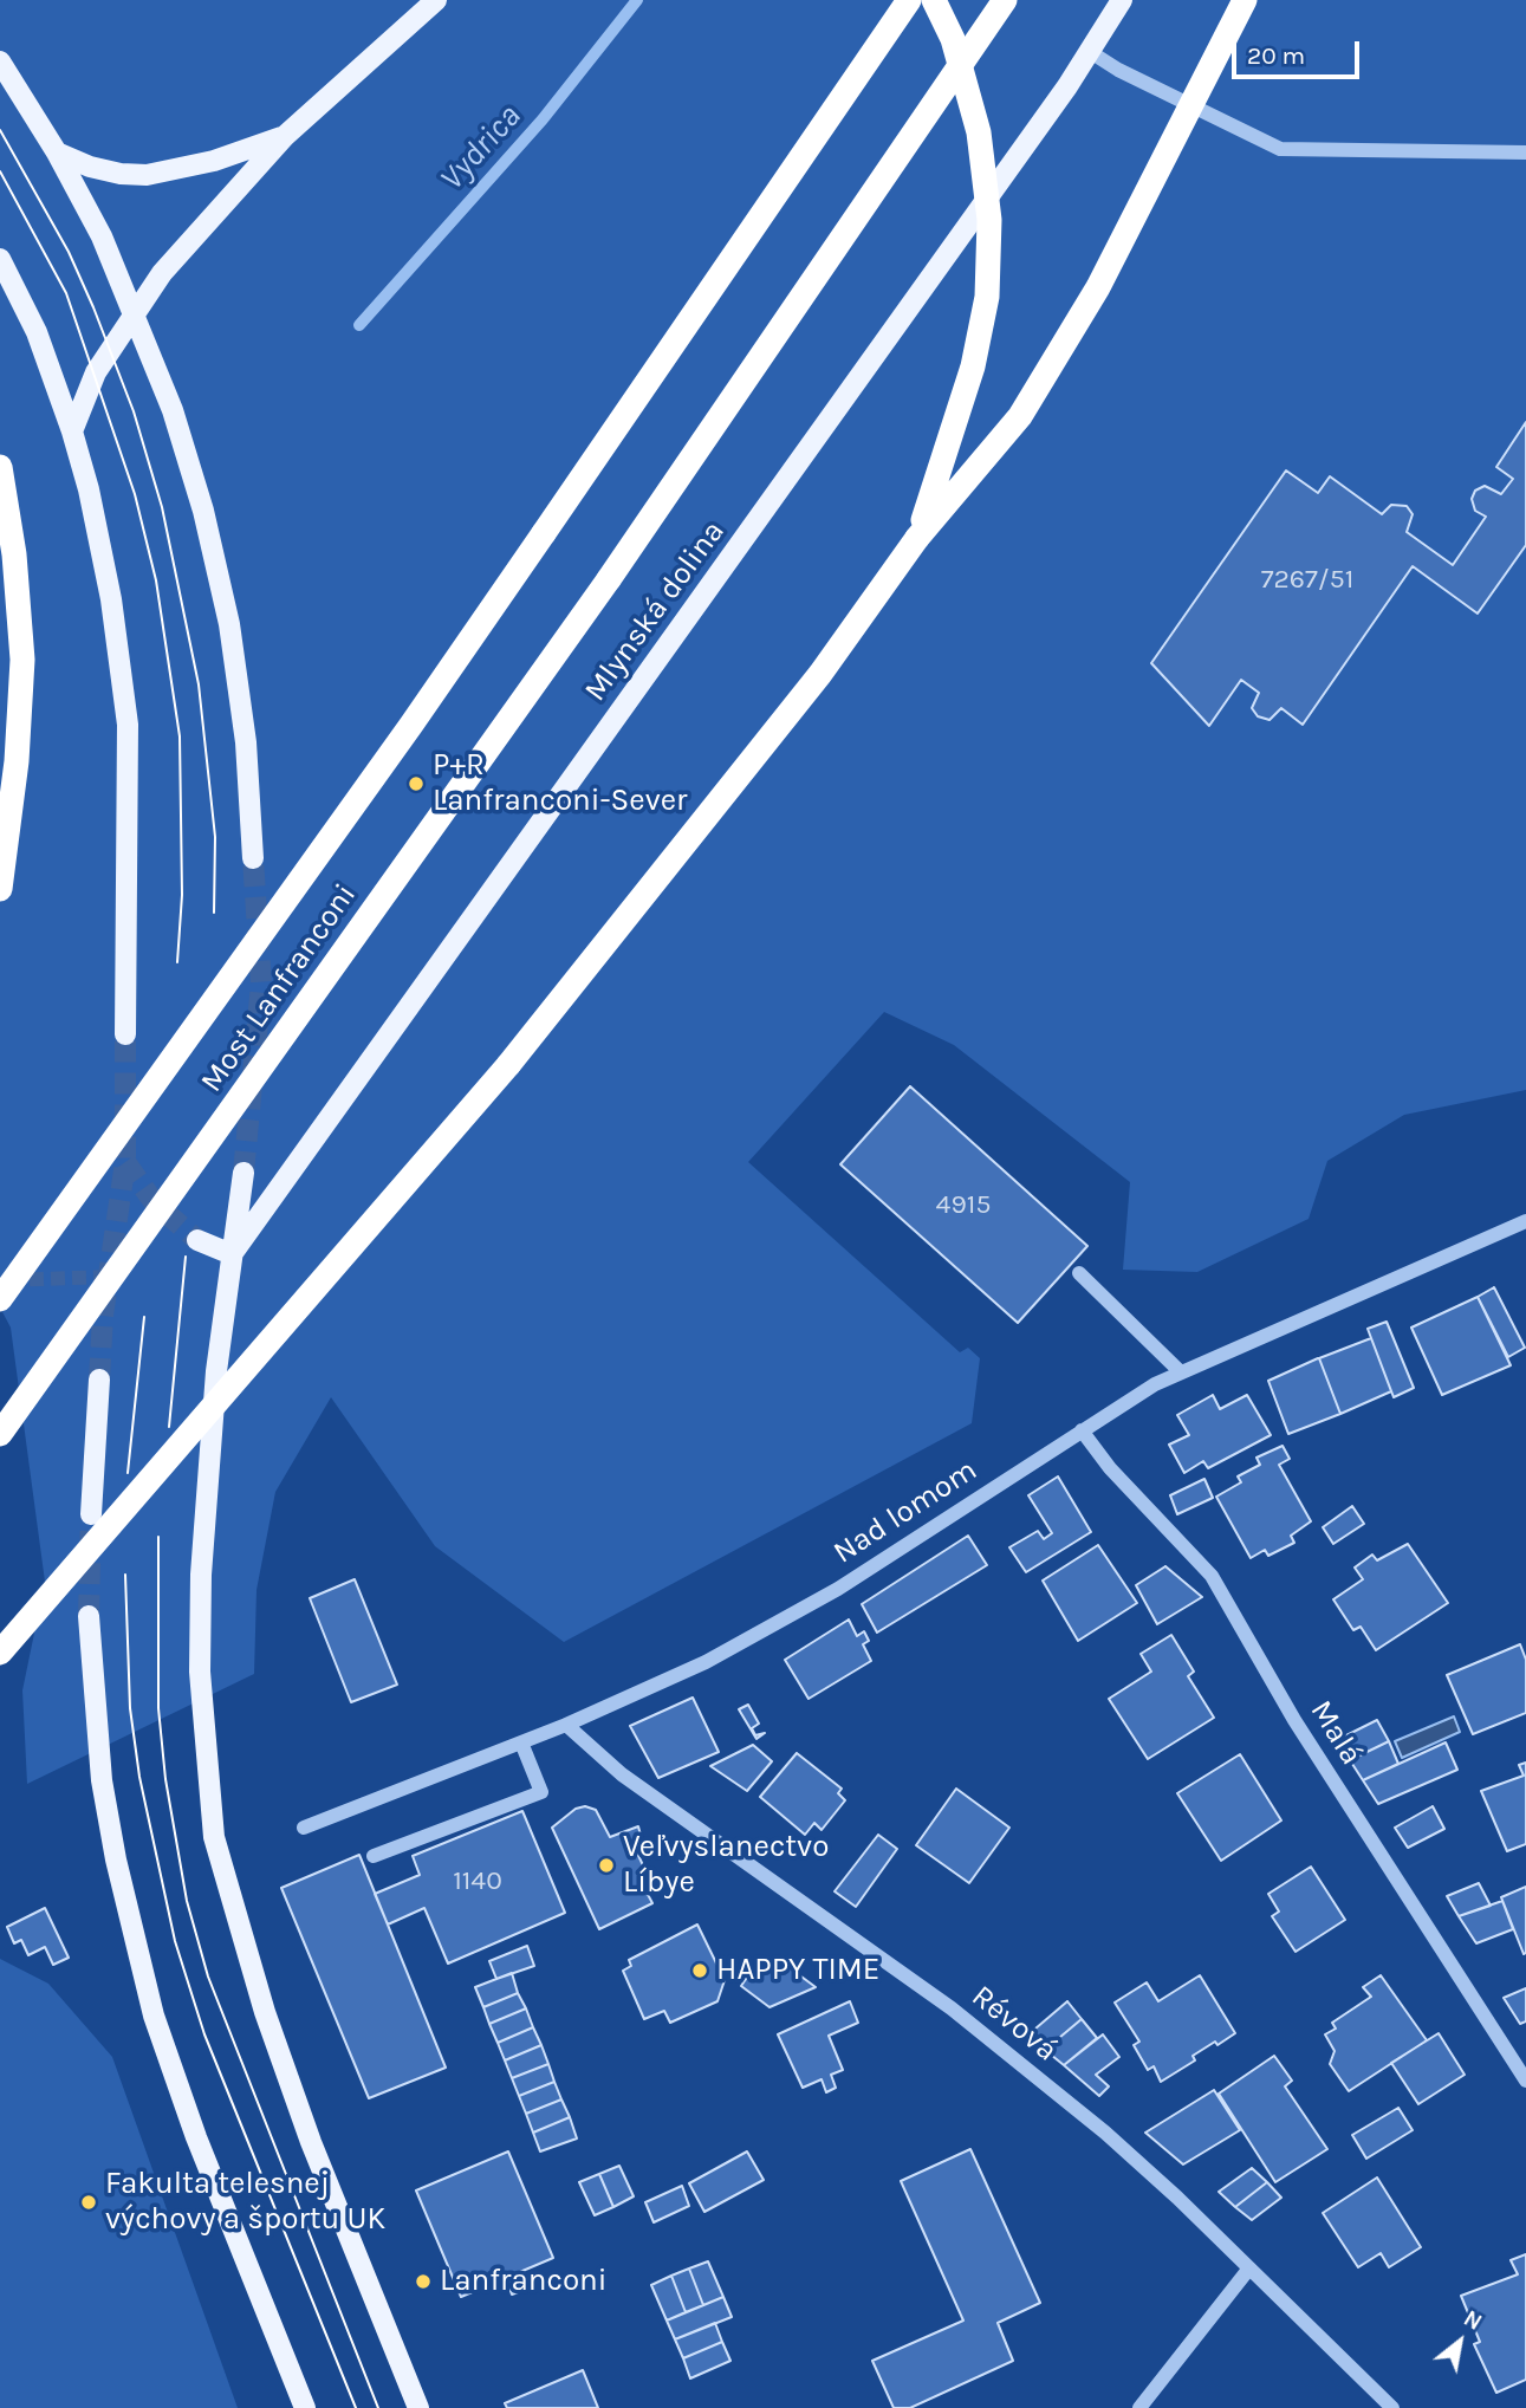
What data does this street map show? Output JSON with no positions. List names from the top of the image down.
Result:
{
  "streets": {
    "highway": ["Most Lanfranconi"],
    "main road": ["Mlynská dolina"],
    "street": ["Nad lomom", "Malá", "Révová"]
  },
  "crossings": [
    ["Nad lomom", "Malá"],
    ["Nad lomom", "Révová"]
  ],
  "water": ["Vydrica"],
  "places": [
    "P+R Lanfranconi-Sever",
    "Veľvyslanectvo Líbye",
    "HAPPY TIME",
    "Fakulta telesnej výchovy a športu UK",
    "Lanfranconi"
  ],
  "house_numbers": ["7267/51", "4915", "1140"],
  "scale_bar": "20 m",
  "north": "top right"
}
